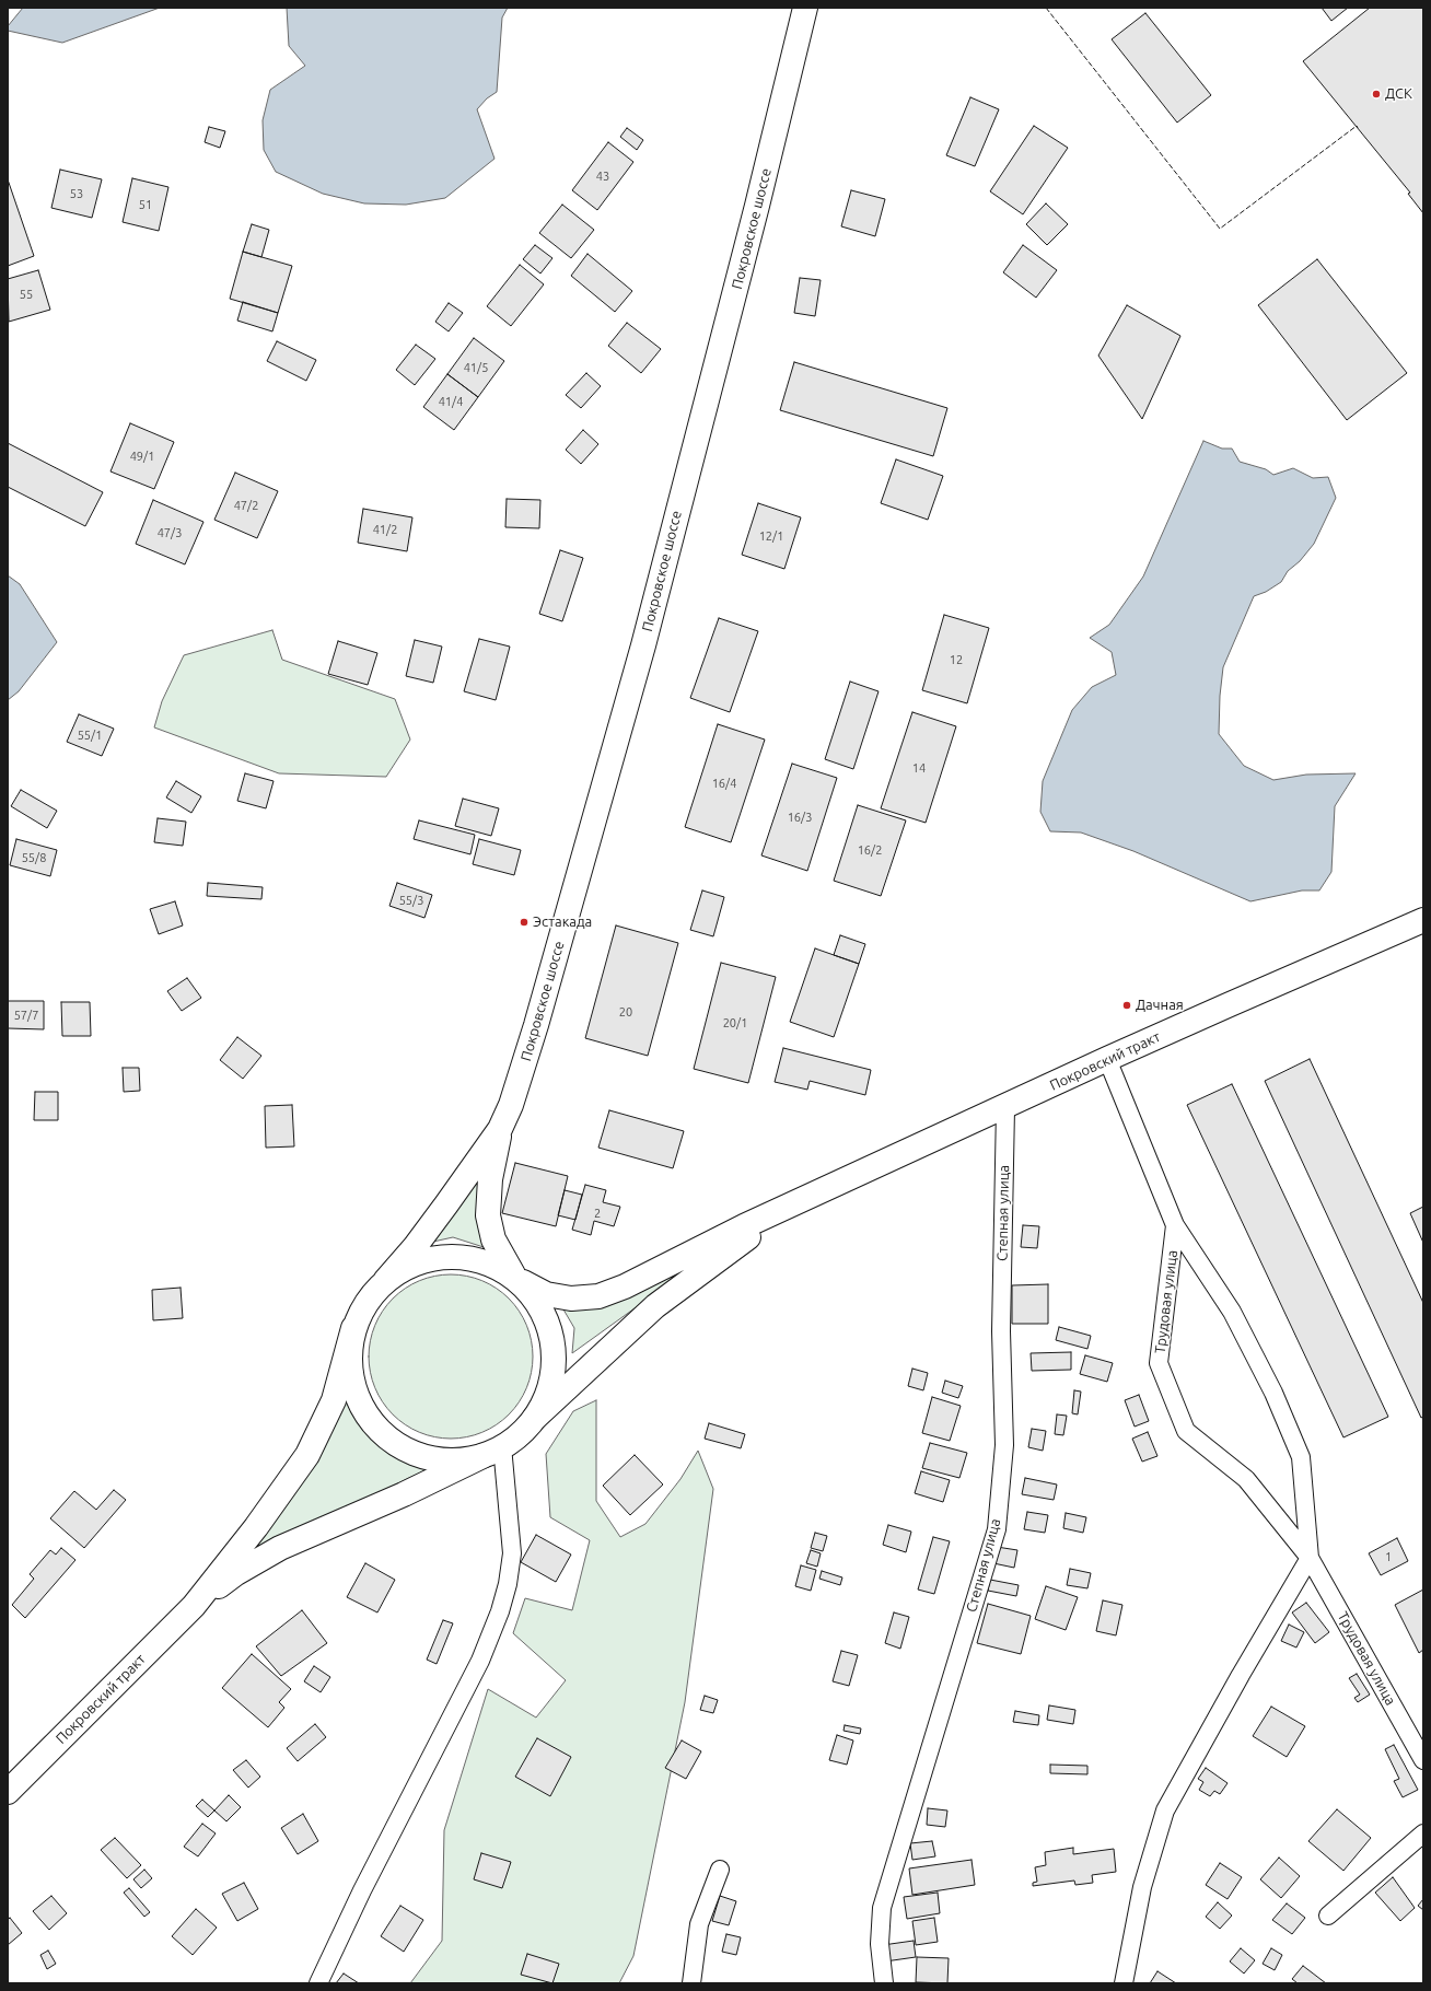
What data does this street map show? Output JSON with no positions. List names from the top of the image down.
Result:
{
  "streets": {
    "main road": ["Покровское шоссе", "Покровский тракт"],
    "street": ["Степная улица", "Трудовая улица"]
  },
  "crossings": [
    ["Покровский тракт", "Степная улица"],
    ["Покровский тракт", "Трудовая улица"]
  ],
  "places": ["ДСК", "Эстакада", "Дачная"],
  "house_numbers": [
    "43",
    "53",
    "51",
    "55",
    "41/5",
    "41/4",
    "49/1",
    "47/2",
    "41/2",
    "47/3",
    "12/1",
    "12",
    "55/1",
    "14",
    "16/4",
    "16/3",
    "16/2",
    "55/8",
    "55/3",
    "20",
    "57/7",
    "20/1",
    "2",
    "1"
  ]
}
